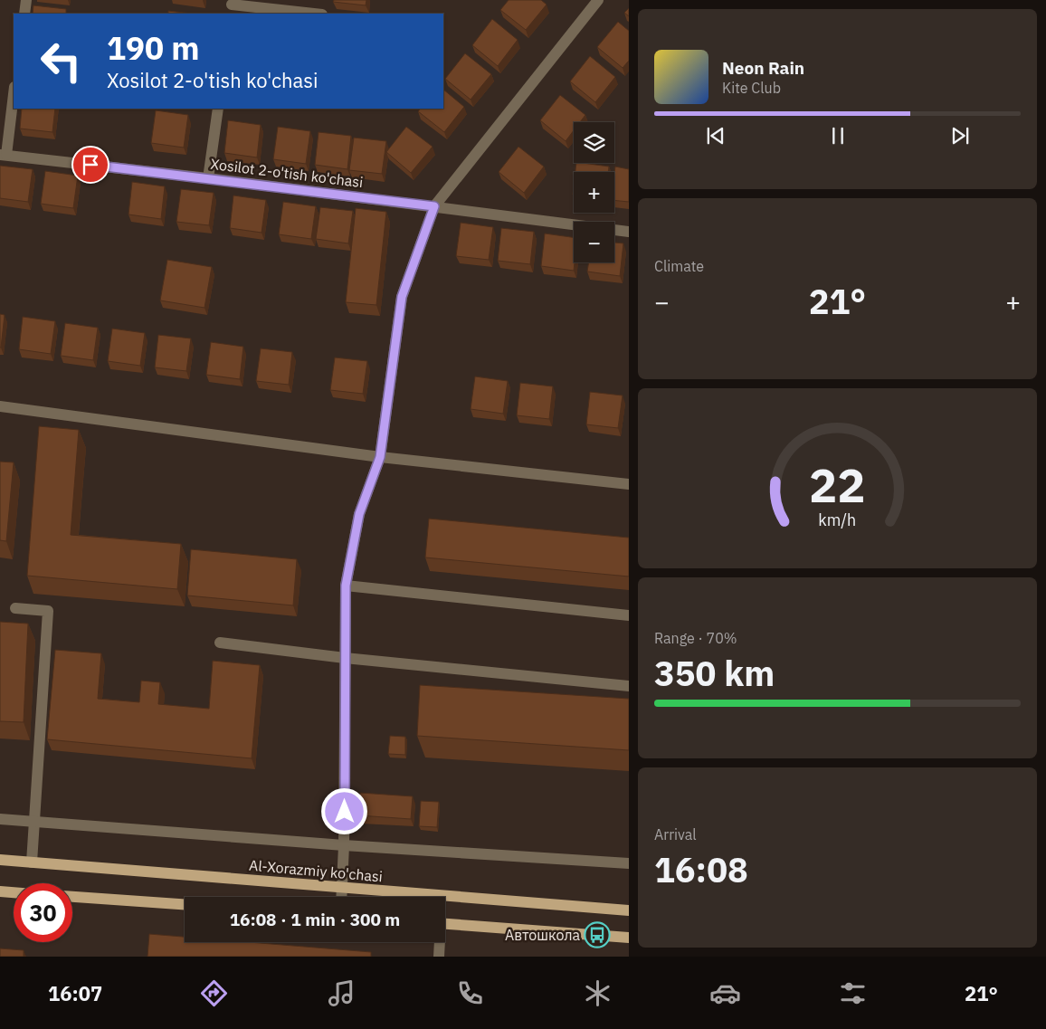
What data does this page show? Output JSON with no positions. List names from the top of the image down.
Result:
{
  "streets": {
    "main road": ["Al-Xorazmiy ko'chasi"],
    "street": ["Xosilot 2-o'tish ko'chasi"]
  },
  "places": {
    "bus stop": ["Автошкола"]
  },
  "page": {
    "turn": ["190 m", "Xosilot 2-o'tish ko'chasi"],
    "song": ["Neon Rain", "Kite Club"],
    "map_buttons": ["+", "−"],
    "tile": [
      "Climate",
      ["Range · 70%", "350 km"],
      ["Arrival", "16:08"]
    ],
    "heat": ["−", "21°", "+"],
    "limit": "30",
    "trip": "16:08 · 1 min · 300 m",
    "tabs": ["16:07", "21°"],
    "gauge": ["22", "km/h"]
  }
}
